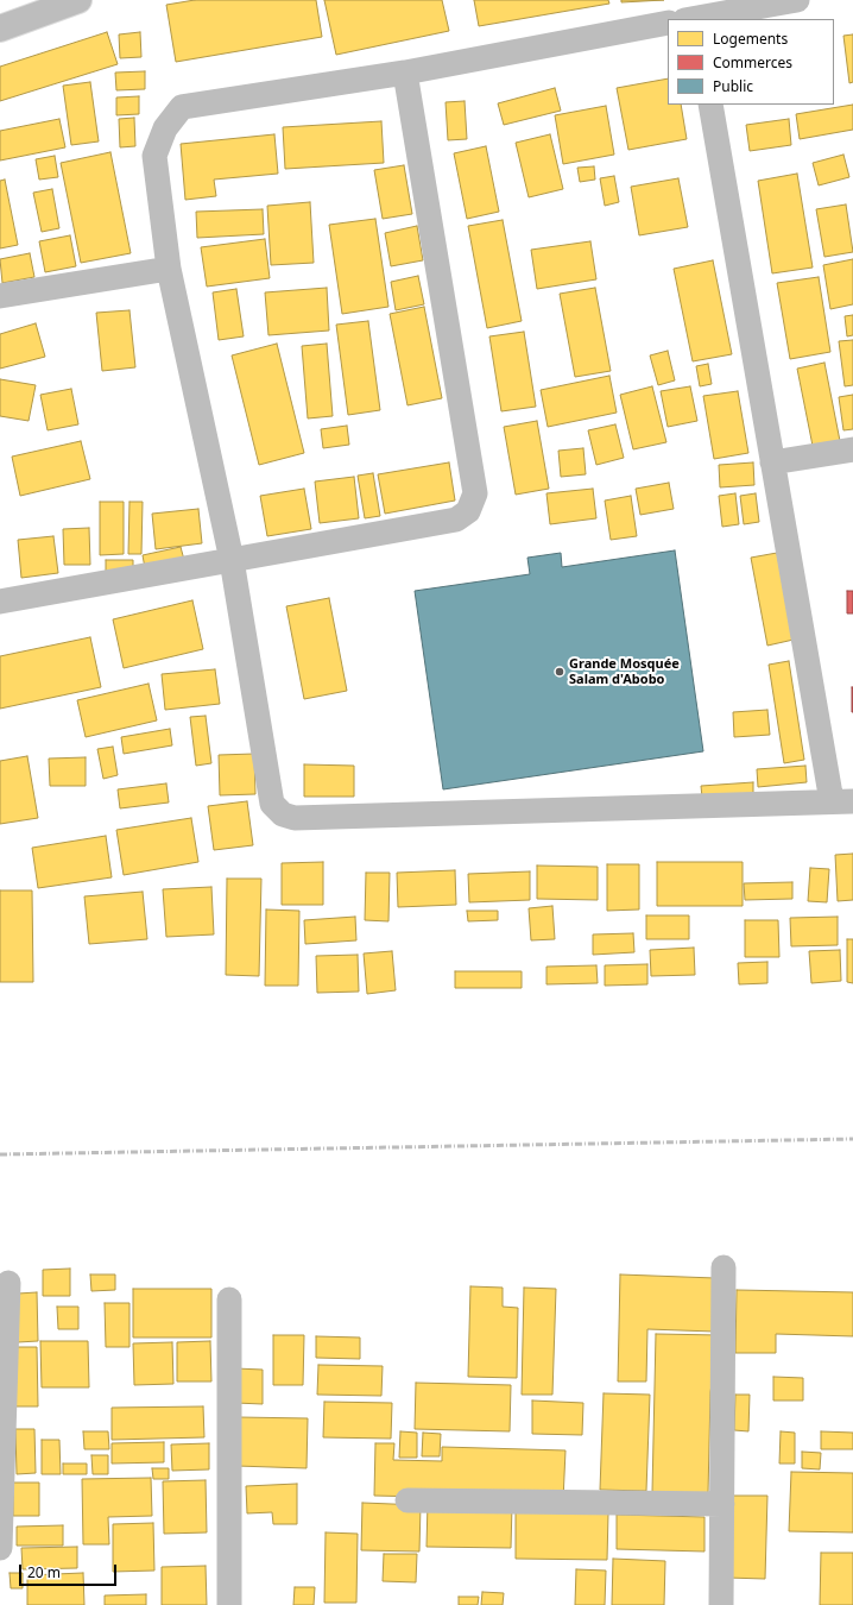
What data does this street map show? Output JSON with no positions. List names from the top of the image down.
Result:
{
  "places": ["Grande Mosquée Salam d'Abobo"],
  "legend": ["Logements", "Commerces", "Public"],
  "scale_bar": "20 m"
}
